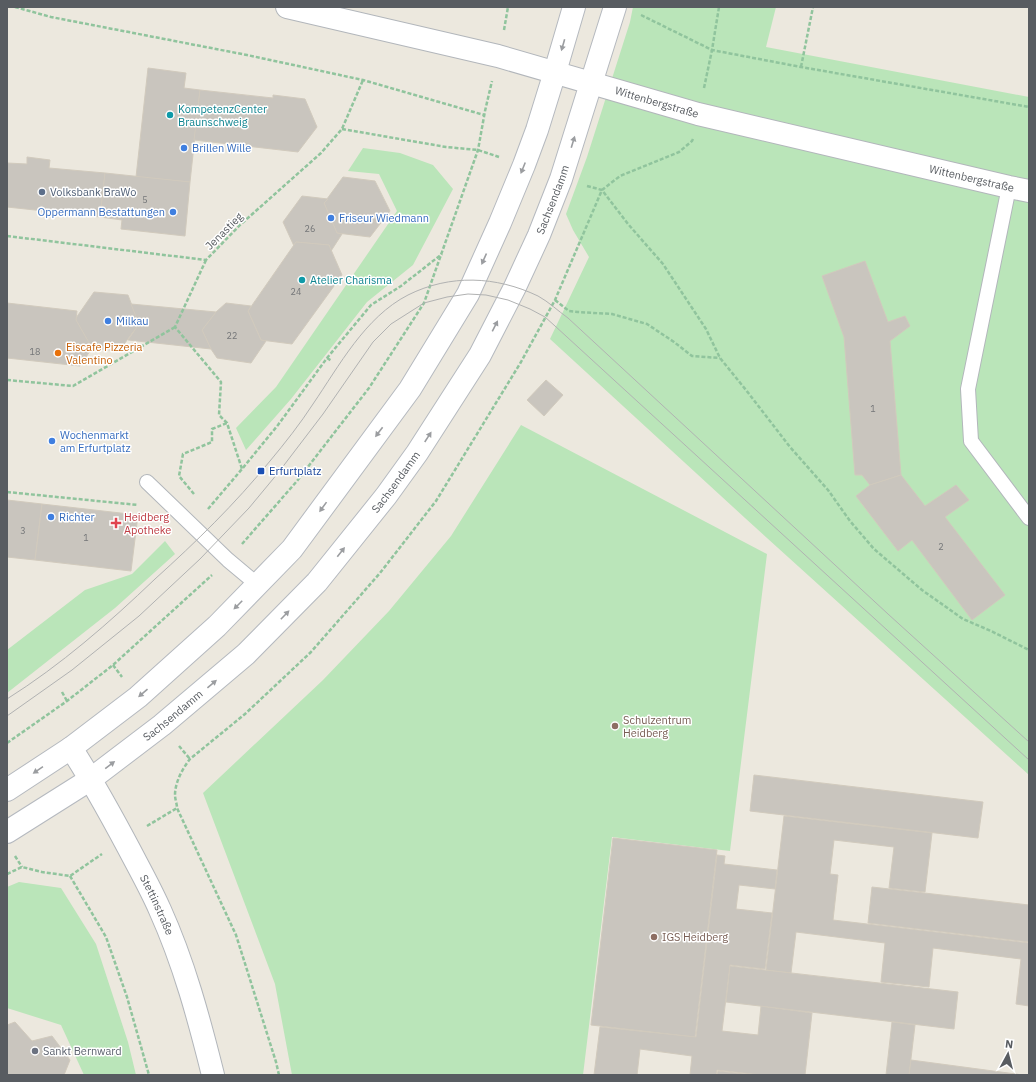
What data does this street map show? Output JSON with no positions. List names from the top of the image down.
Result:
{
  "streets": {
    "street": ["Wittenbergstraße", "Sachsendamm", "Stettinstraße"],
    "path": ["Jenastieg"]
  },
  "crossings": [
    ["Wittenbergstraße", "Sachsendamm"],
    ["Sachsendamm", "Stettinstraße"]
  ],
  "places": {
    "other": [
      "KompetenzCenter Braunschweig",
      "Brillen Wille",
      "Volksbank BraWo",
      "Oppermann Bestattungen",
      "Friseur Wiedmann",
      "Atelier Charisma",
      "Milkau",
      "Eiscafe Pizzeria Valentino",
      "Wochenmarkt am Erfurtplatz",
      "Richter",
      "Schulzentrum Heidberg",
      "IGS Heidberg",
      "Sankt Bernward"
    ],
    "transit": ["Erfurtplatz"],
    "health": ["Heidberg Apotheke"]
  },
  "house_numbers": [
    "5",
    "26",
    "24",
    "22",
    "18",
    "1",
    "3",
    "1",
    "2"
  ],
  "north": "top"
}
